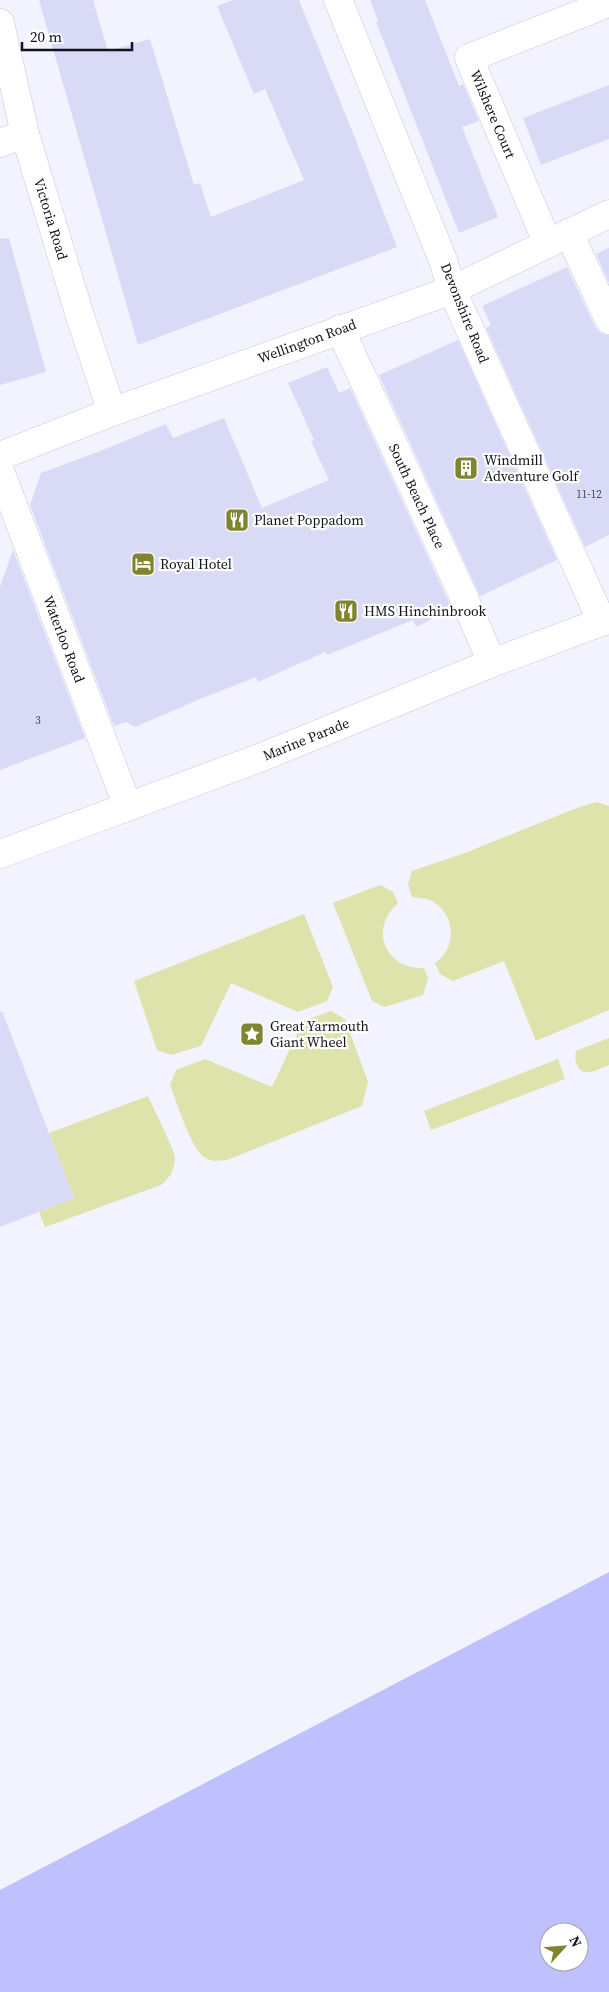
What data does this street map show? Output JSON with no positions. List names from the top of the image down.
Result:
{
  "streets": {
    "street": [
      "Wilshere Court",
      "Victoria Road",
      "Devonshire Road",
      "Wellington Road",
      "South Beach Place",
      "Waterloo Road",
      "Marine Parade"
    ]
  },
  "crossings": [
    ["Wilshere Court", "Wellington Road"],
    ["Victoria Road", "Wellington Road"],
    ["Devonshire Road", "Wellington Road"],
    ["Devonshire Road", "Marine Parade"],
    ["Wellington Road", "South Beach Place"],
    ["South Beach Place", "Marine Parade"],
    ["Waterloo Road", "Marine Parade"]
  ],
  "places": {
    "building": ["Windmill Adventure Golf"],
    "restaurant": ["Planet Poppadom", "HMS Hinchinbrook"],
    "hotel": ["Royal Hotel"],
    "place": ["Great Yarmouth Giant Wheel"]
  },
  "house_numbers": ["11-12", "3"],
  "scale_bar": "20 m",
  "north": "top right"
}
